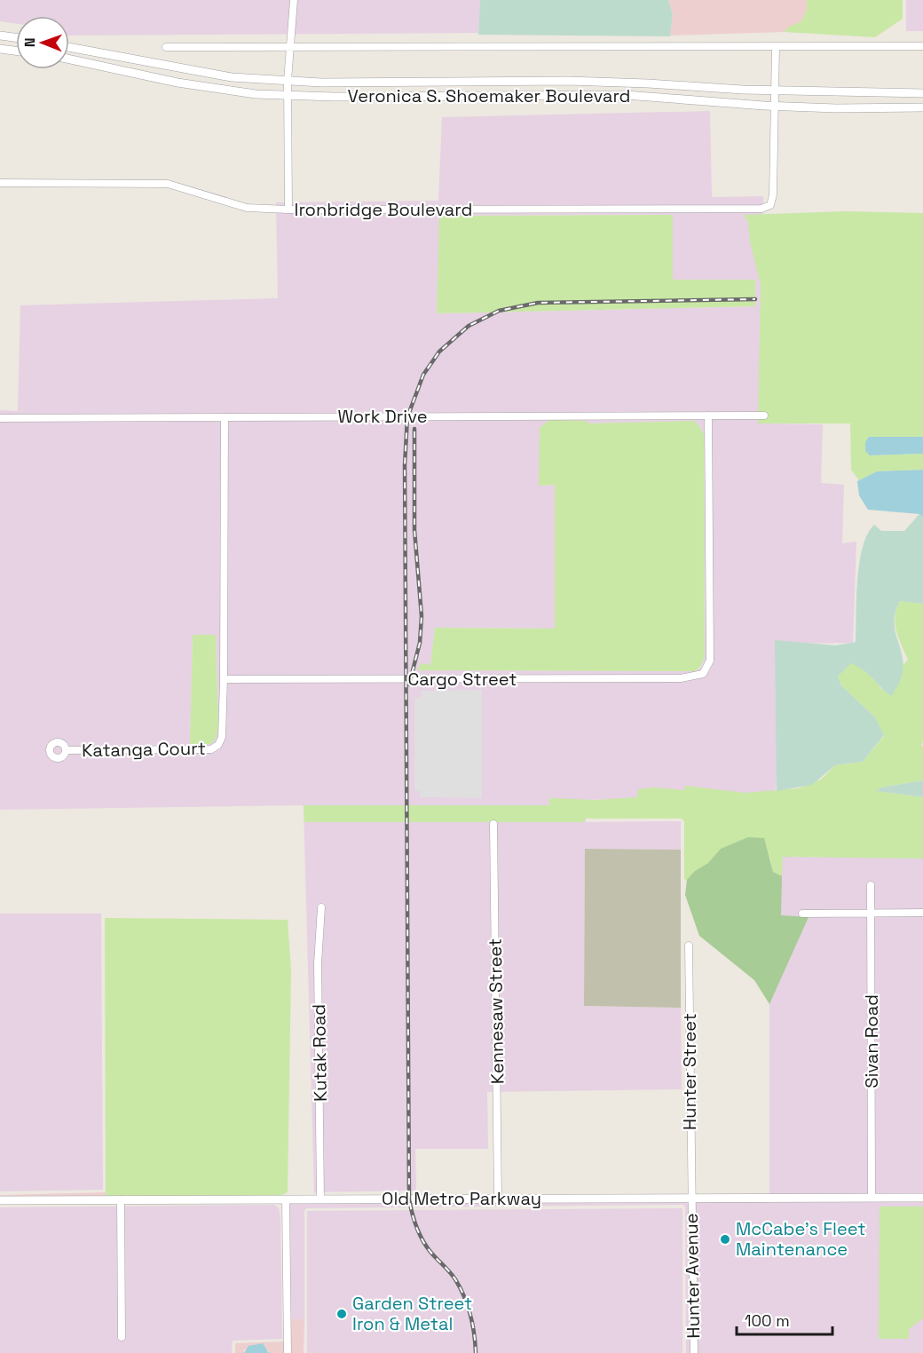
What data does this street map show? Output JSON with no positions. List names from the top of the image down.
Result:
{
  "streets": {
    "street": [
      "Veronica S. Shoemaker Boulevard",
      "Ironbridge Boulevard",
      "Work Drive",
      "Cargo Street",
      "Katanga Court",
      "Kennesaw Street",
      "Sivan Road",
      "Kutak Road",
      "Hunter Street",
      "Old Metro Parkway",
      "Hunter Avenue"
    ]
  },
  "crossings": [
    ["Veronica S. Shoemaker Boulevard", "Ironbridge Boulevard"],
    ["Work Drive", "Cargo Street"],
    ["Cargo Street", "Katanga Court"],
    ["Kennesaw Street", "Old Metro Parkway"],
    ["Sivan Road", "Old Metro Parkway"],
    ["Kutak Road", "Old Metro Parkway"],
    ["Hunter Street", "Old Metro Parkway"],
    ["Hunter Street", "Hunter Avenue"],
    ["Old Metro Parkway", "Hunter Avenue"]
  ],
  "places": ["McCabe's Fleet Maintenance", "Garden Street Iron & Metal"],
  "scale_bar": "100 m",
  "north": "left"
}
